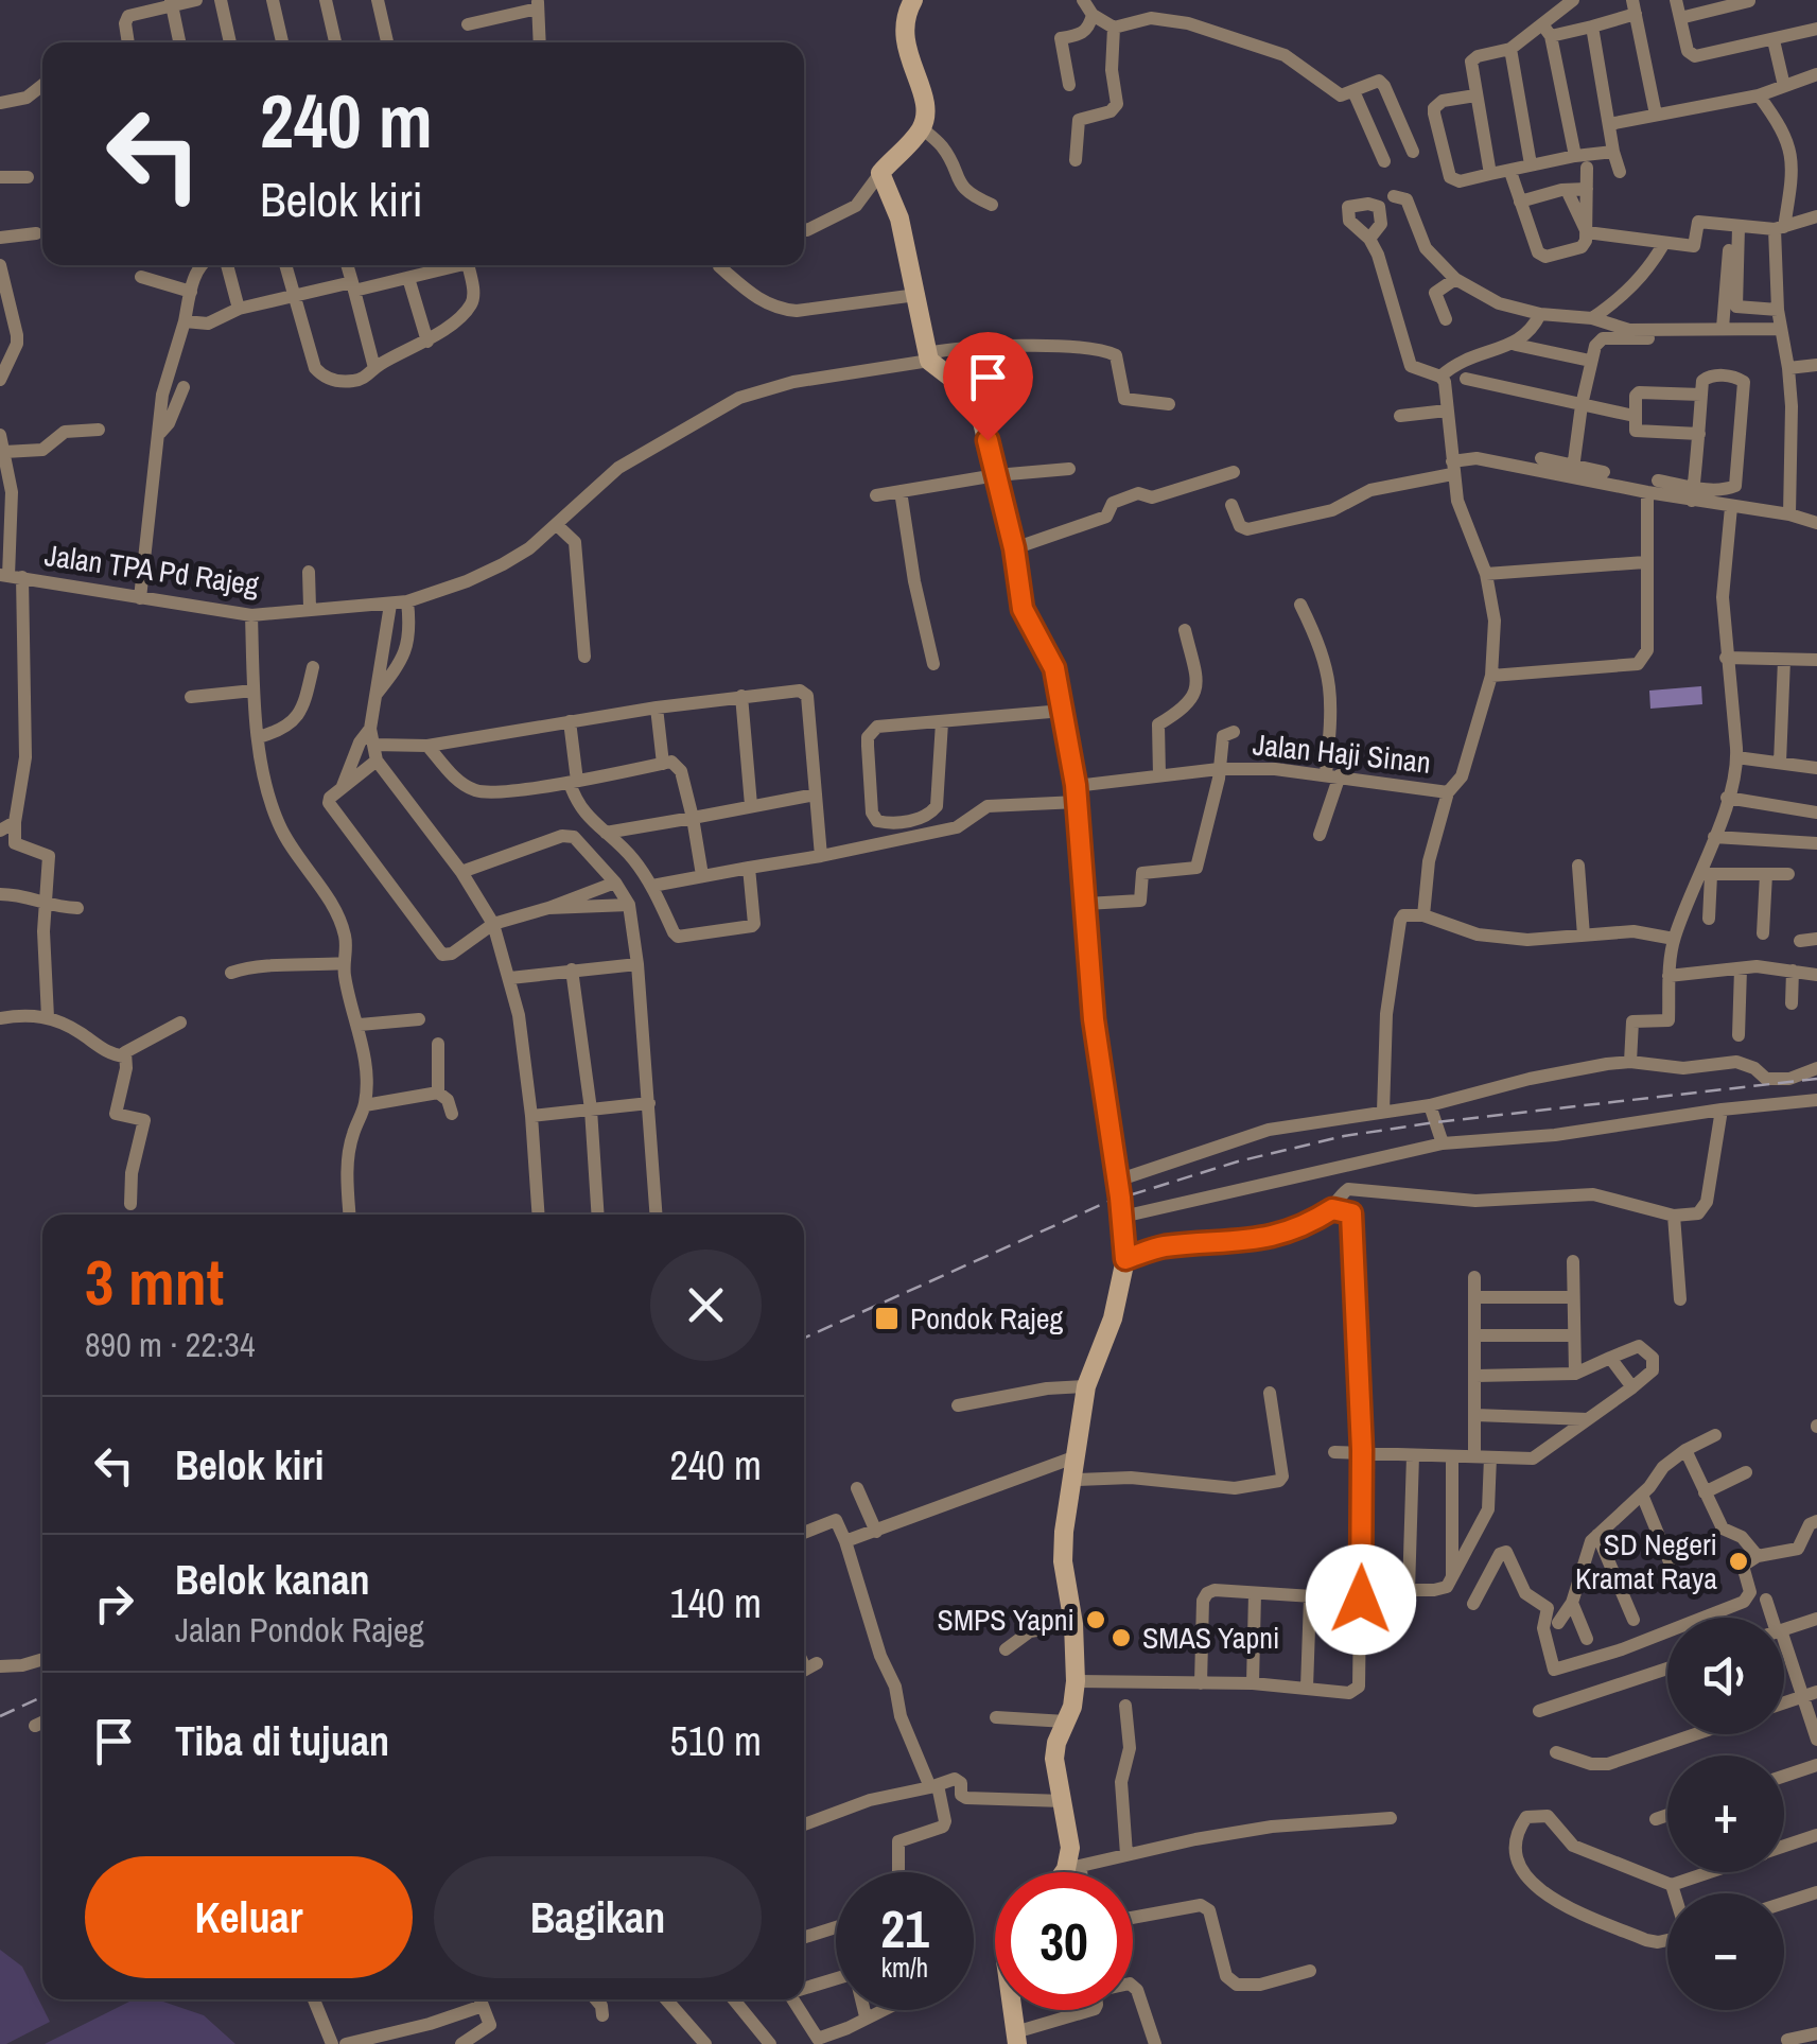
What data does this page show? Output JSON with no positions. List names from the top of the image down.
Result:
{
  "streets": {
    "street": ["Jalan TPA Pd Rajeg", "Jalan Haji Sinan"]
  },
  "places": {
    "transit": ["Pondok Rajeg"],
    "other": ["SD Negeri Kramat Raya", "SMPS Yapni", "SMAS Yapni"]
  },
  "page": {
    "turn": ["240 m", "Belok kiri"],
    "heading": ["3 mnt", "890 m · 22:34"],
    "list": [
      {
        "name": "Belok kiri",
        "value": "240 m"
      },
      {
        "name": "Belok kanan",
        "note": "Jalan Pondok Rajeg",
        "value": "140 m"
      },
      {
        "name": "Tiba di tujuan",
        "value": "510 m"
      }
    ],
    "map_buttons": ["+", "−"],
    "buttons": ["Keluar", "Bagikan"],
    "speed": "21 km/h",
    "limit": "30"
  }
}
